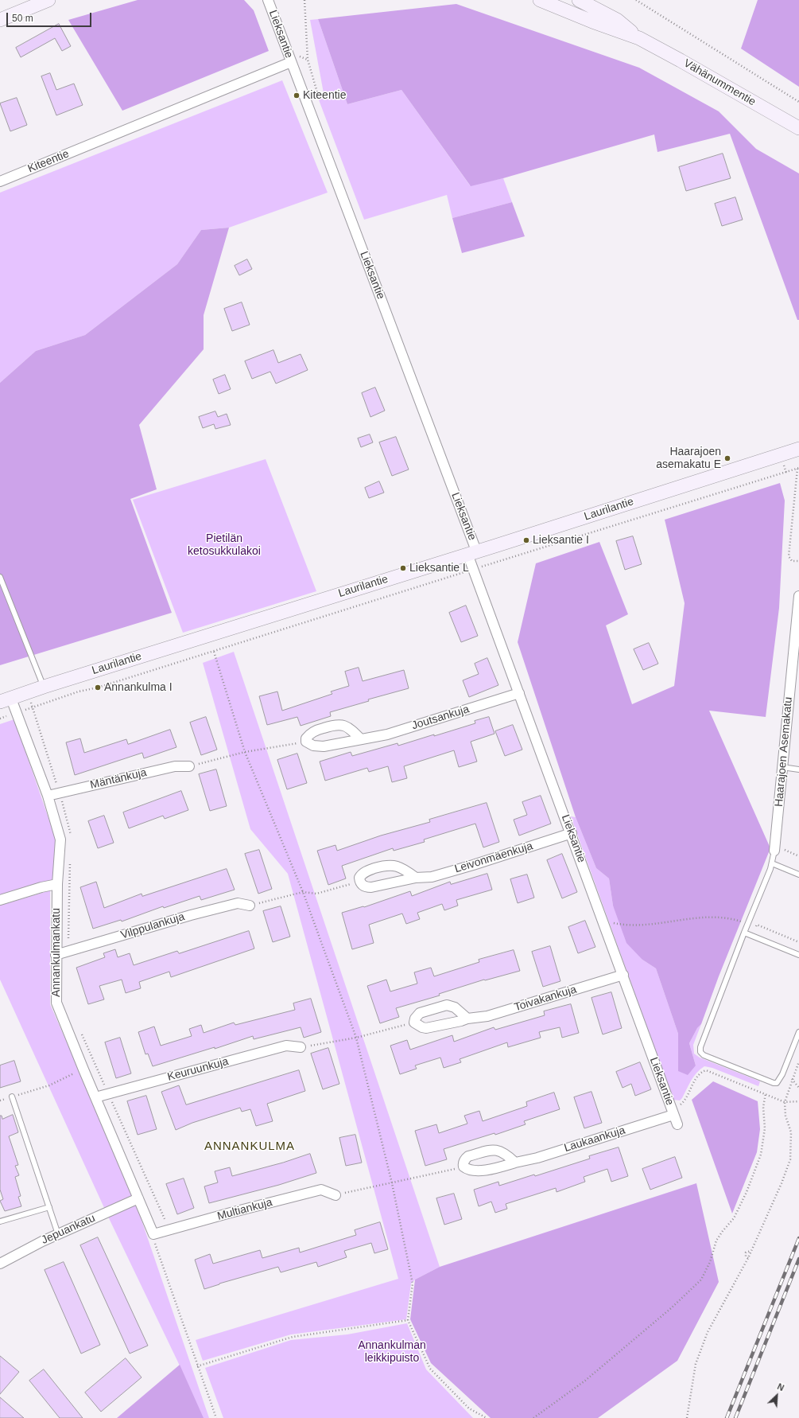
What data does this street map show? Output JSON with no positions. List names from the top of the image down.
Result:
{
  "streets": {
    "street": [
      "Lieksantie",
      "Vähänummentie",
      "Kiteentie",
      "Laurilantie",
      "Joutsankuja",
      "Haarajoen Asemakatu",
      "Mäntänkuja",
      "Leivonmäenkuja",
      "Vilppulankuja",
      "Annankulmankatu",
      "Toivakankuja",
      "Keuruunkuja",
      "Laukaankuja",
      "Multiankuja",
      "Jepuankatu"
    ]
  },
  "crossings": [
    ["Lieksantie", "Kiteentie"],
    ["Lieksantie", "Laurilantie"],
    ["Lieksantie", "Joutsankuja"],
    ["Lieksantie", "Leivonmäenkuja"],
    ["Lieksantie", "Toivakankuja"],
    ["Lieksantie", "Laukaankuja"],
    ["Laurilantie", "Annankulmankatu"],
    ["Mäntänkuja", "Annankulmankatu"],
    ["Vilppulankuja", "Annankulmankatu"],
    ["Annankulmankatu", "Keuruunkuja"],
    ["Annankulmankatu", "Multiankuja"],
    ["Annankulmankatu", "Jepuankatu"]
  ],
  "districts": ["ANNANKULMA"],
  "parks": ["Pietilän ketosukkulakoi", "Annankulman leikkipuisto"],
  "places": [
    "Kiteentie",
    "Haarajoen asemakatu E",
    "Lieksantie I",
    "Lieksantie L",
    "Annankulma I"
  ],
  "scale_bar": "50 m",
  "north": "top right"
}
